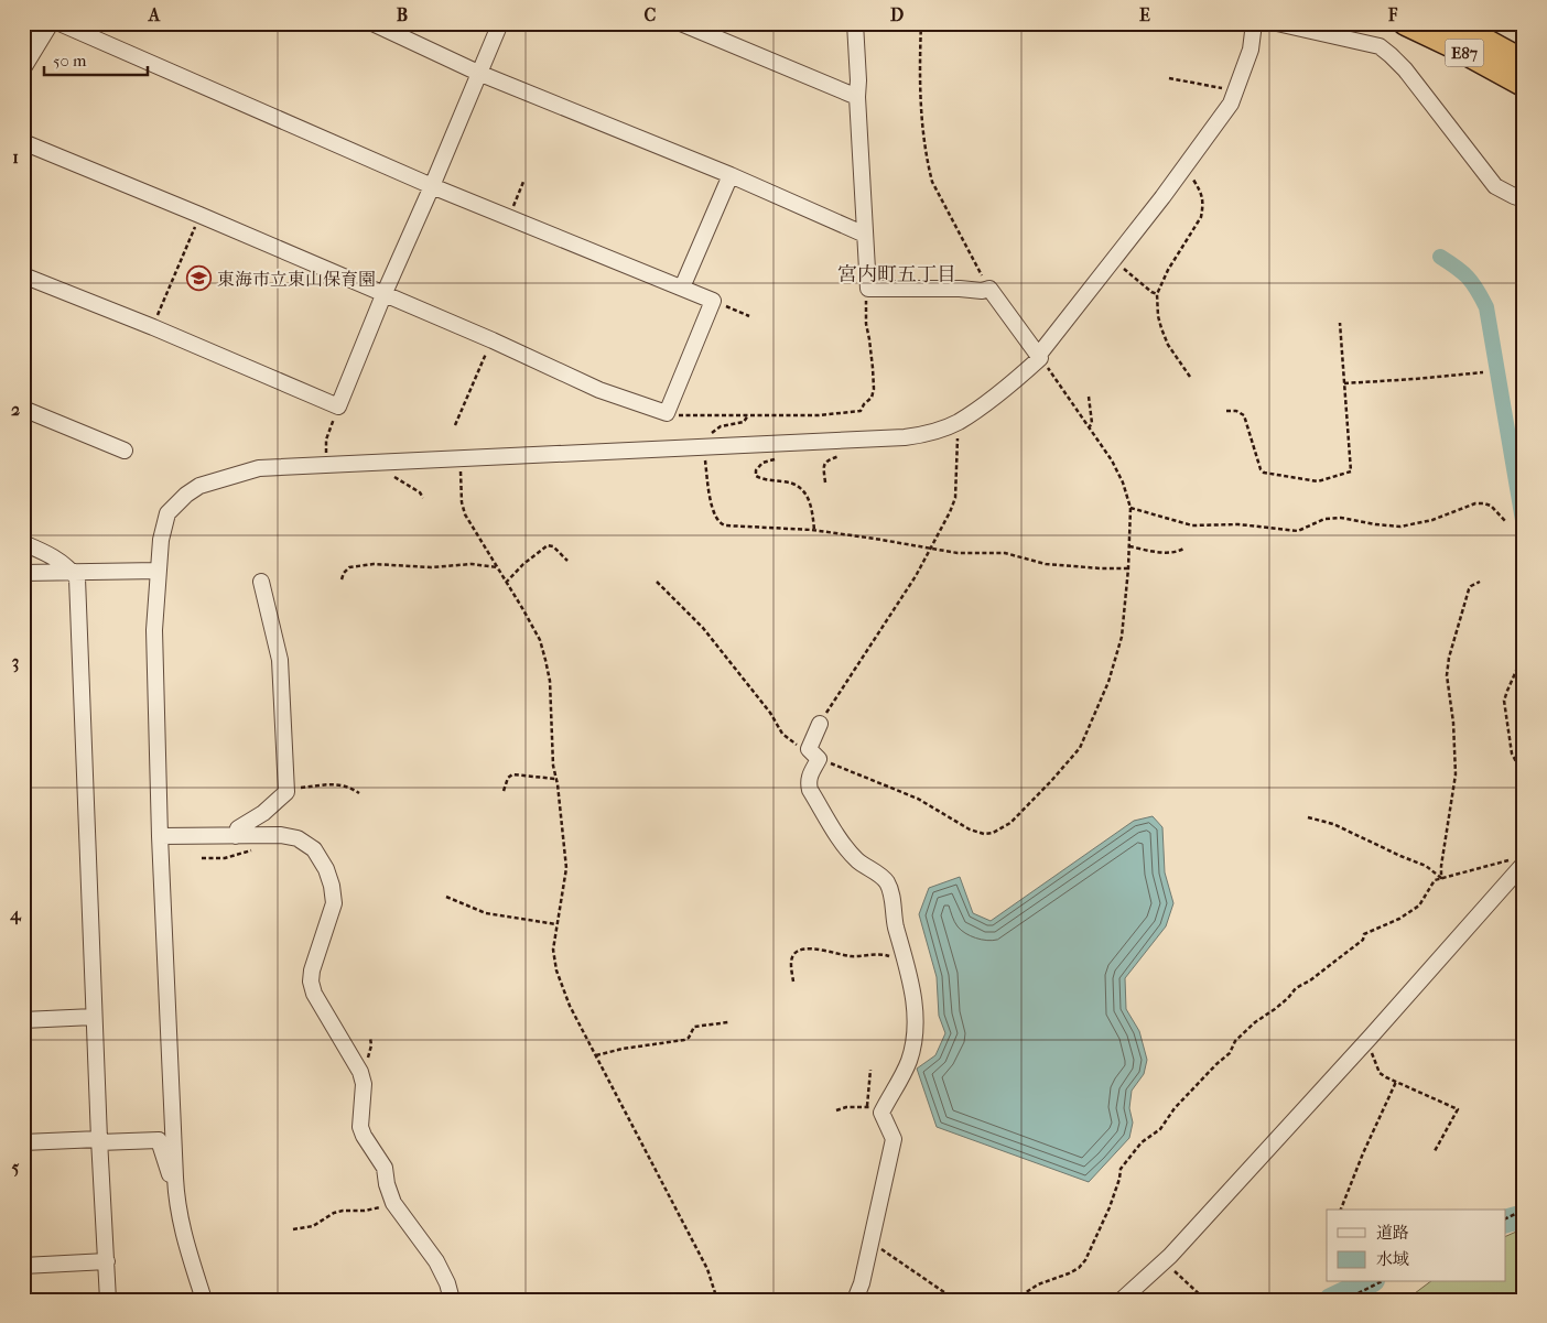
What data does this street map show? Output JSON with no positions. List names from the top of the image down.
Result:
{
  "streets": {
    "highway": ["E87"]
  },
  "districts": ["宮内町五丁目"],
  "places": {
    "school or university": ["東海市立東山保育園"]
  },
  "legend": ["道路", "水域"],
  "scale_bar": "50 m",
  "grid": {
    "columns": [
      "A",
      "B",
      "C",
      "D",
      "E",
      "F"
    ],
    "rows": [
      "1",
      "2",
      "3",
      "4",
      "5"
    ]
  }
}
